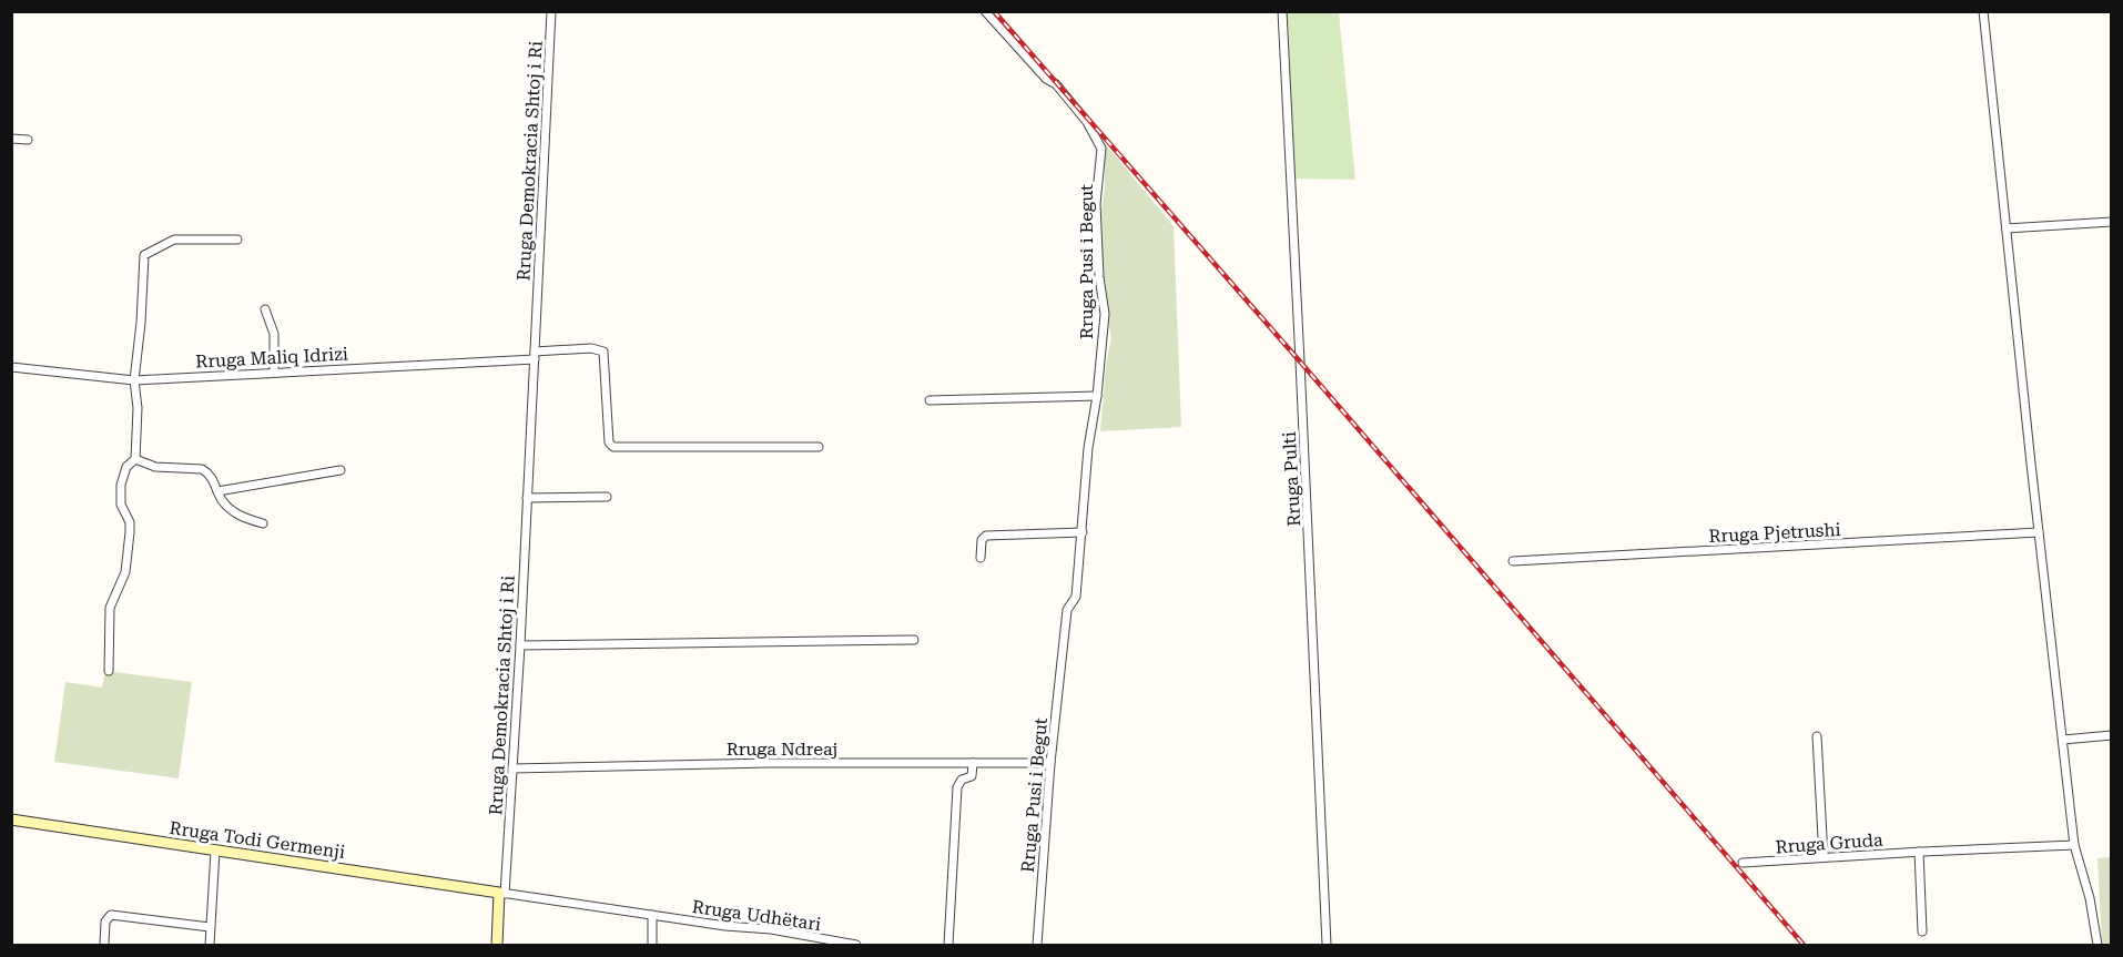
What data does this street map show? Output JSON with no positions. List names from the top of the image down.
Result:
{
  "streets": {
    "street": [
      "Rruga Demokracia Shtoj i Ri",
      "Rruga Pusi i Begut",
      "Rruga Maliq Idrizi",
      "Rruga Pulti",
      "Rruga Pjetrushi",
      "Rruga Ndreaj",
      "Rruga Todi Germenji",
      "Rruga Gruda",
      "Rruga Udhëtari"
    ]
  },
  "crossings": [
    ["Rruga Demokracia Shtoj i Ri", "Rruga Maliq Idrizi"],
    ["Rruga Demokracia Shtoj i Ri", "Rruga Ndreaj"],
    ["Rruga Demokracia Shtoj i Ri", "Rruga Todi Germenji"],
    ["Rruga Demokracia Shtoj i Ri", "Rruga Udhëtari"],
    ["Rruga Pusi i Begut", "Rruga Ndreaj"],
    ["Rruga Todi Germenji", "Rruga Udhëtari"]
  ]
}
